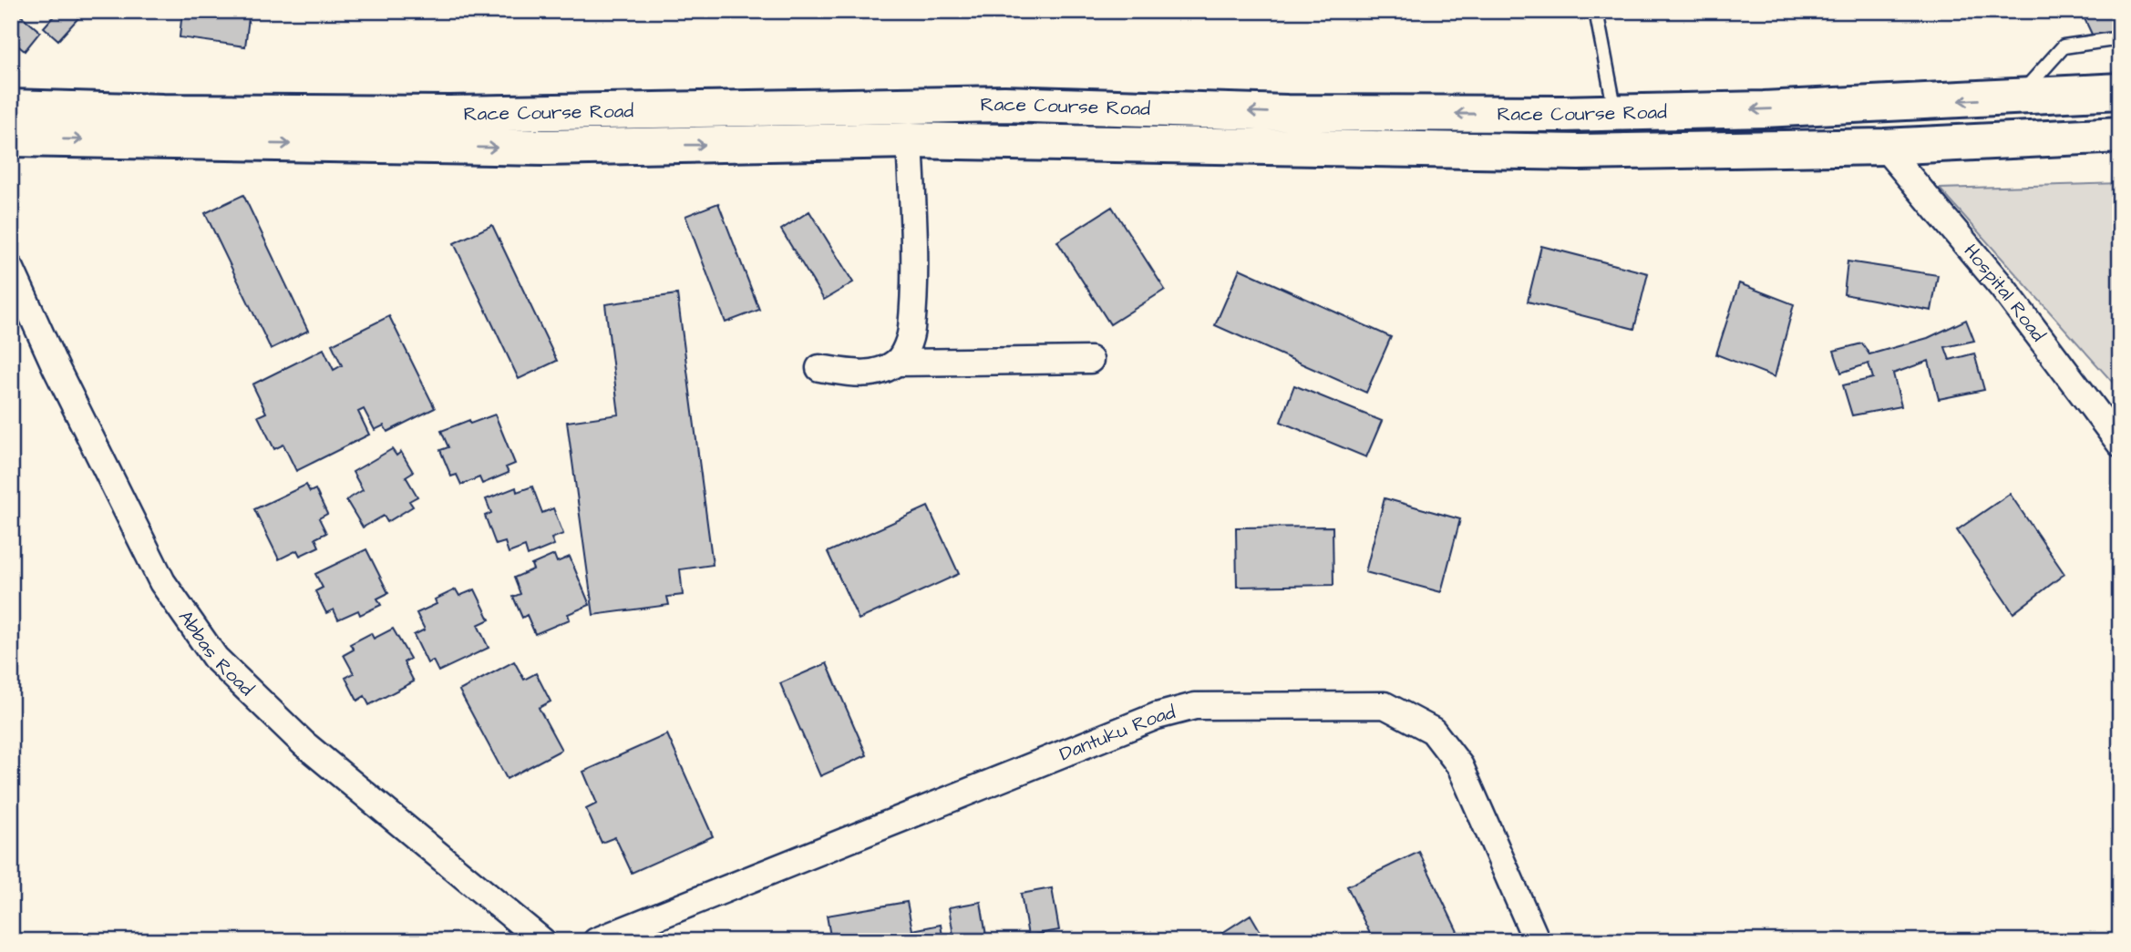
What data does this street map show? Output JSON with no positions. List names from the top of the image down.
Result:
{
  "streets": {
    "street": [
      "Race Course Road",
      "Hospital Road",
      "Abbas Road",
      "Dantuku Road"
    ]
  },
  "crossings": [
    ["Race Course Road", "Hospital Road"]
  ]
}
